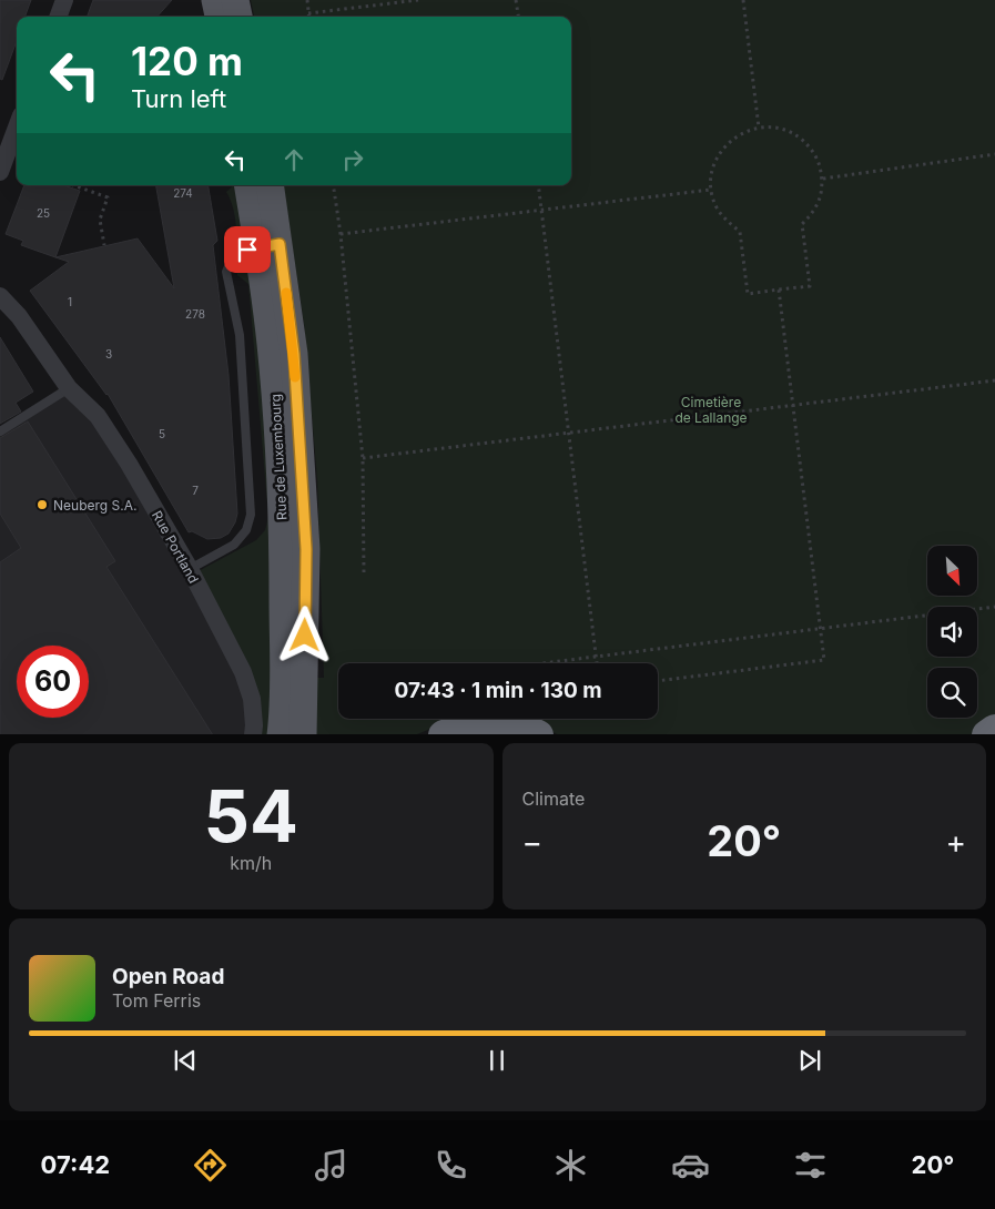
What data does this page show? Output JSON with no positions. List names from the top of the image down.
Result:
{
  "streets": {
    "main road": ["Rue de Luxembourg"],
    "street": ["Rue Portland"]
  },
  "parks": ["Cimetière de Lallange"],
  "places": ["Neuberg S.A."],
  "house_numbers": [
    "274",
    "25",
    "1",
    "278",
    "3",
    "5",
    "7"
  ],
  "north": "bottom right",
  "page": {
    "turn": ["120 m", "Turn left"],
    "limit": "60",
    "trip": "07:43 · 1 min · 130 m",
    "tile": [
      ["54", "km/h"],
      "Climate"
    ],
    "heat": ["−", "20°", "+"],
    "song": ["Open Road", "Tom Ferris"],
    "tabs": ["07:42", "20°"]
  }
}
